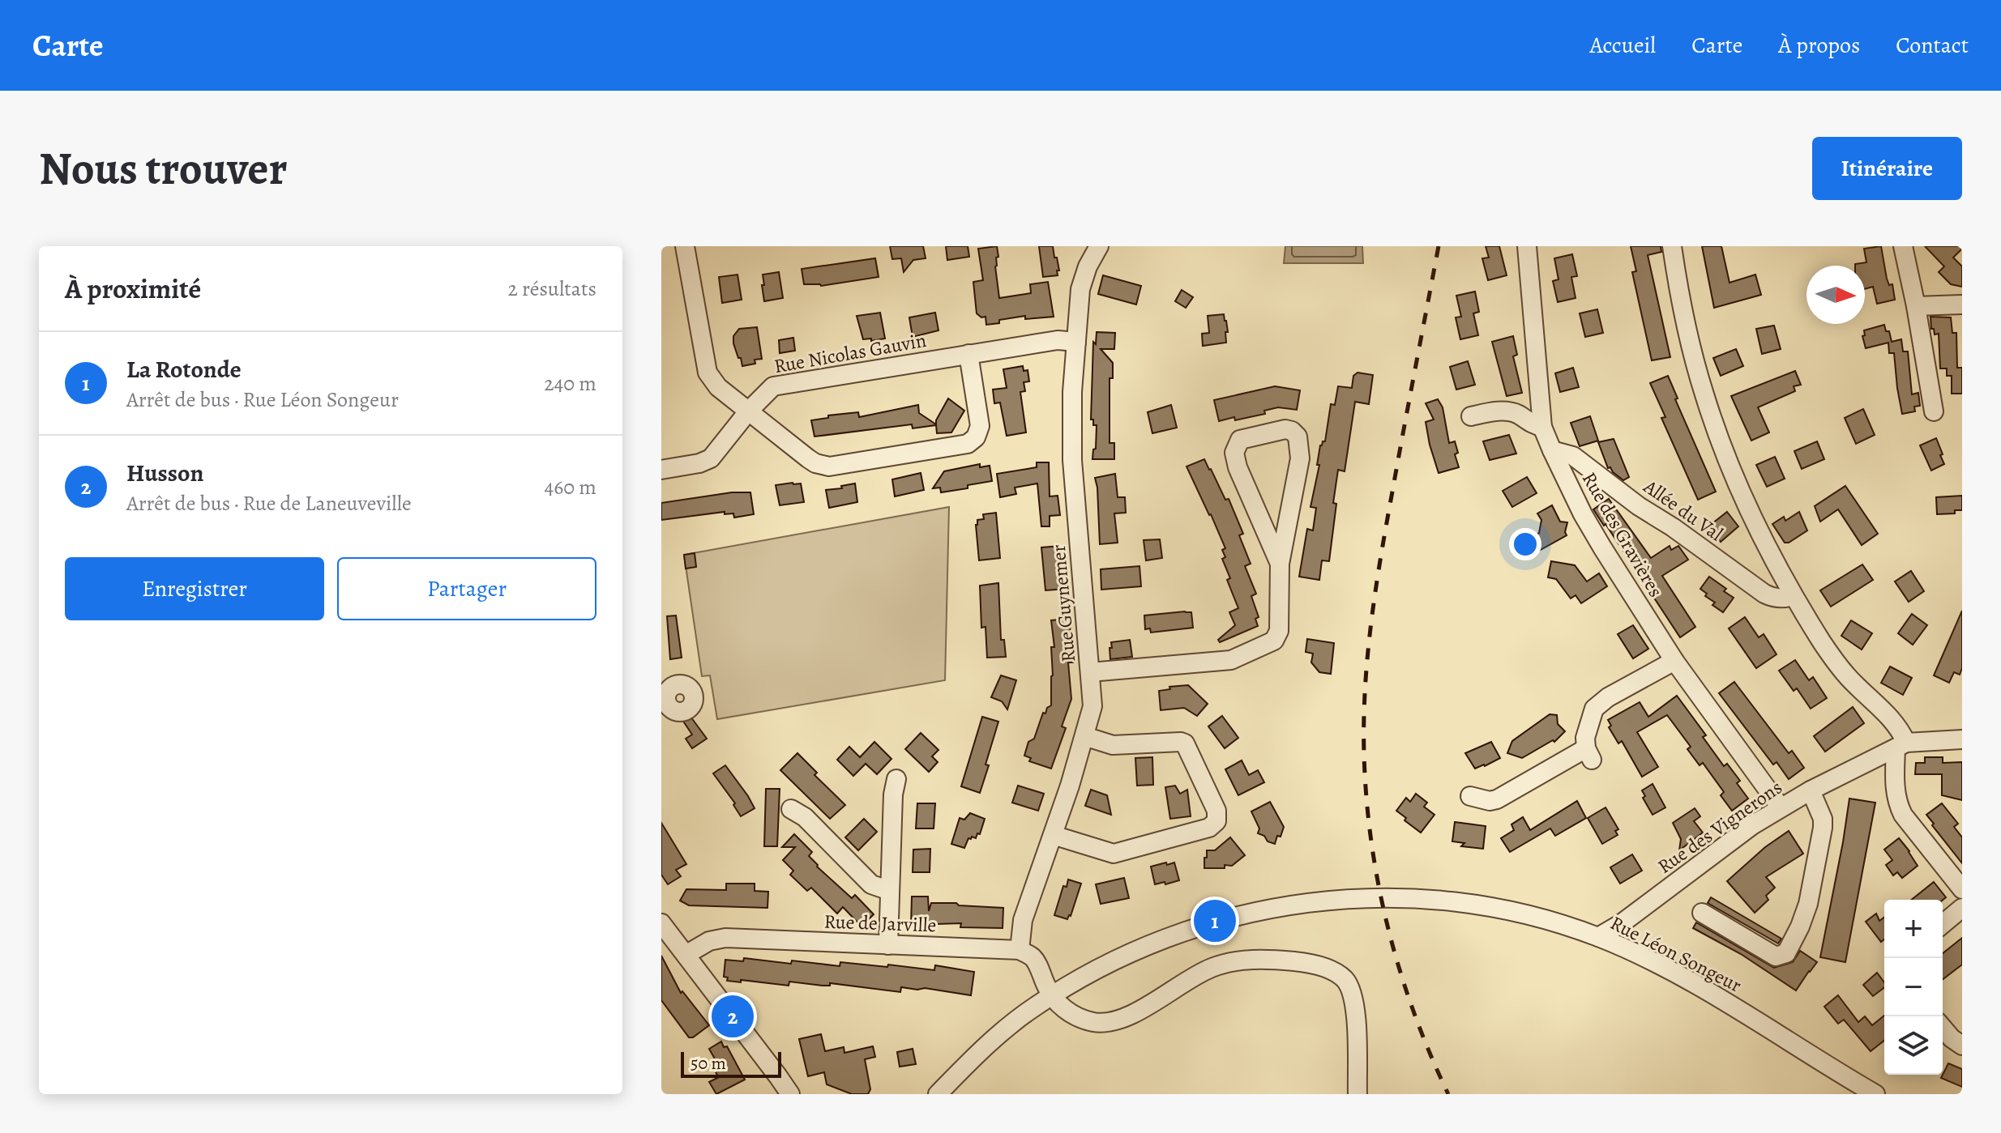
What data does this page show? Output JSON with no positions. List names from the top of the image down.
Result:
{
  "streets": {
    "street": [
      "Rue Nicolas Gauvin",
      "Allée du Val",
      "Rue des Gravières",
      "Rue Guynemer",
      "Rue des Vignerons",
      "Rue de Jarville",
      "Rue Léon Songeur"
    ]
  },
  "crossings": [
    ["Rue Nicolas Gauvin", "Rue Guynemer"],
    ["Allée du Val", "Rue des Gravières"],
    ["Rue des Gravières", "Rue des Vignerons"],
    ["Rue Guynemer", "Rue de Jarville"],
    ["Rue des Vignerons", "Rue Léon Songeur"]
  ],
  "scale_bar": "50 m",
  "north": "right",
  "page": {
    "header": "Carte",
    "nav": [
      "Accueil",
      "Carte",
      "À propos",
      "Contact"
    ],
    "buttons": [
      "Itinéraire",
      ["Enregistrer", "Partager"]
    ],
    "title": "Nous trouver",
    "heading": ["À proximité", "2 résultats"],
    "list": [
      {
        "mark": "1",
        "name": "La Rotonde",
        "note": "Arrêt de bus · Rue Léon Songeur",
        "value": "240 m"
      },
      {
        "mark": "2",
        "name": "Husson",
        "note": "Arrêt de bus · Rue de Laneuveville",
        "value": "460 m"
      }
    ],
    "pins": ["1", "2"],
    "map_buttons": ["+", "−"],
    "scale": "50 m"
  }
}
